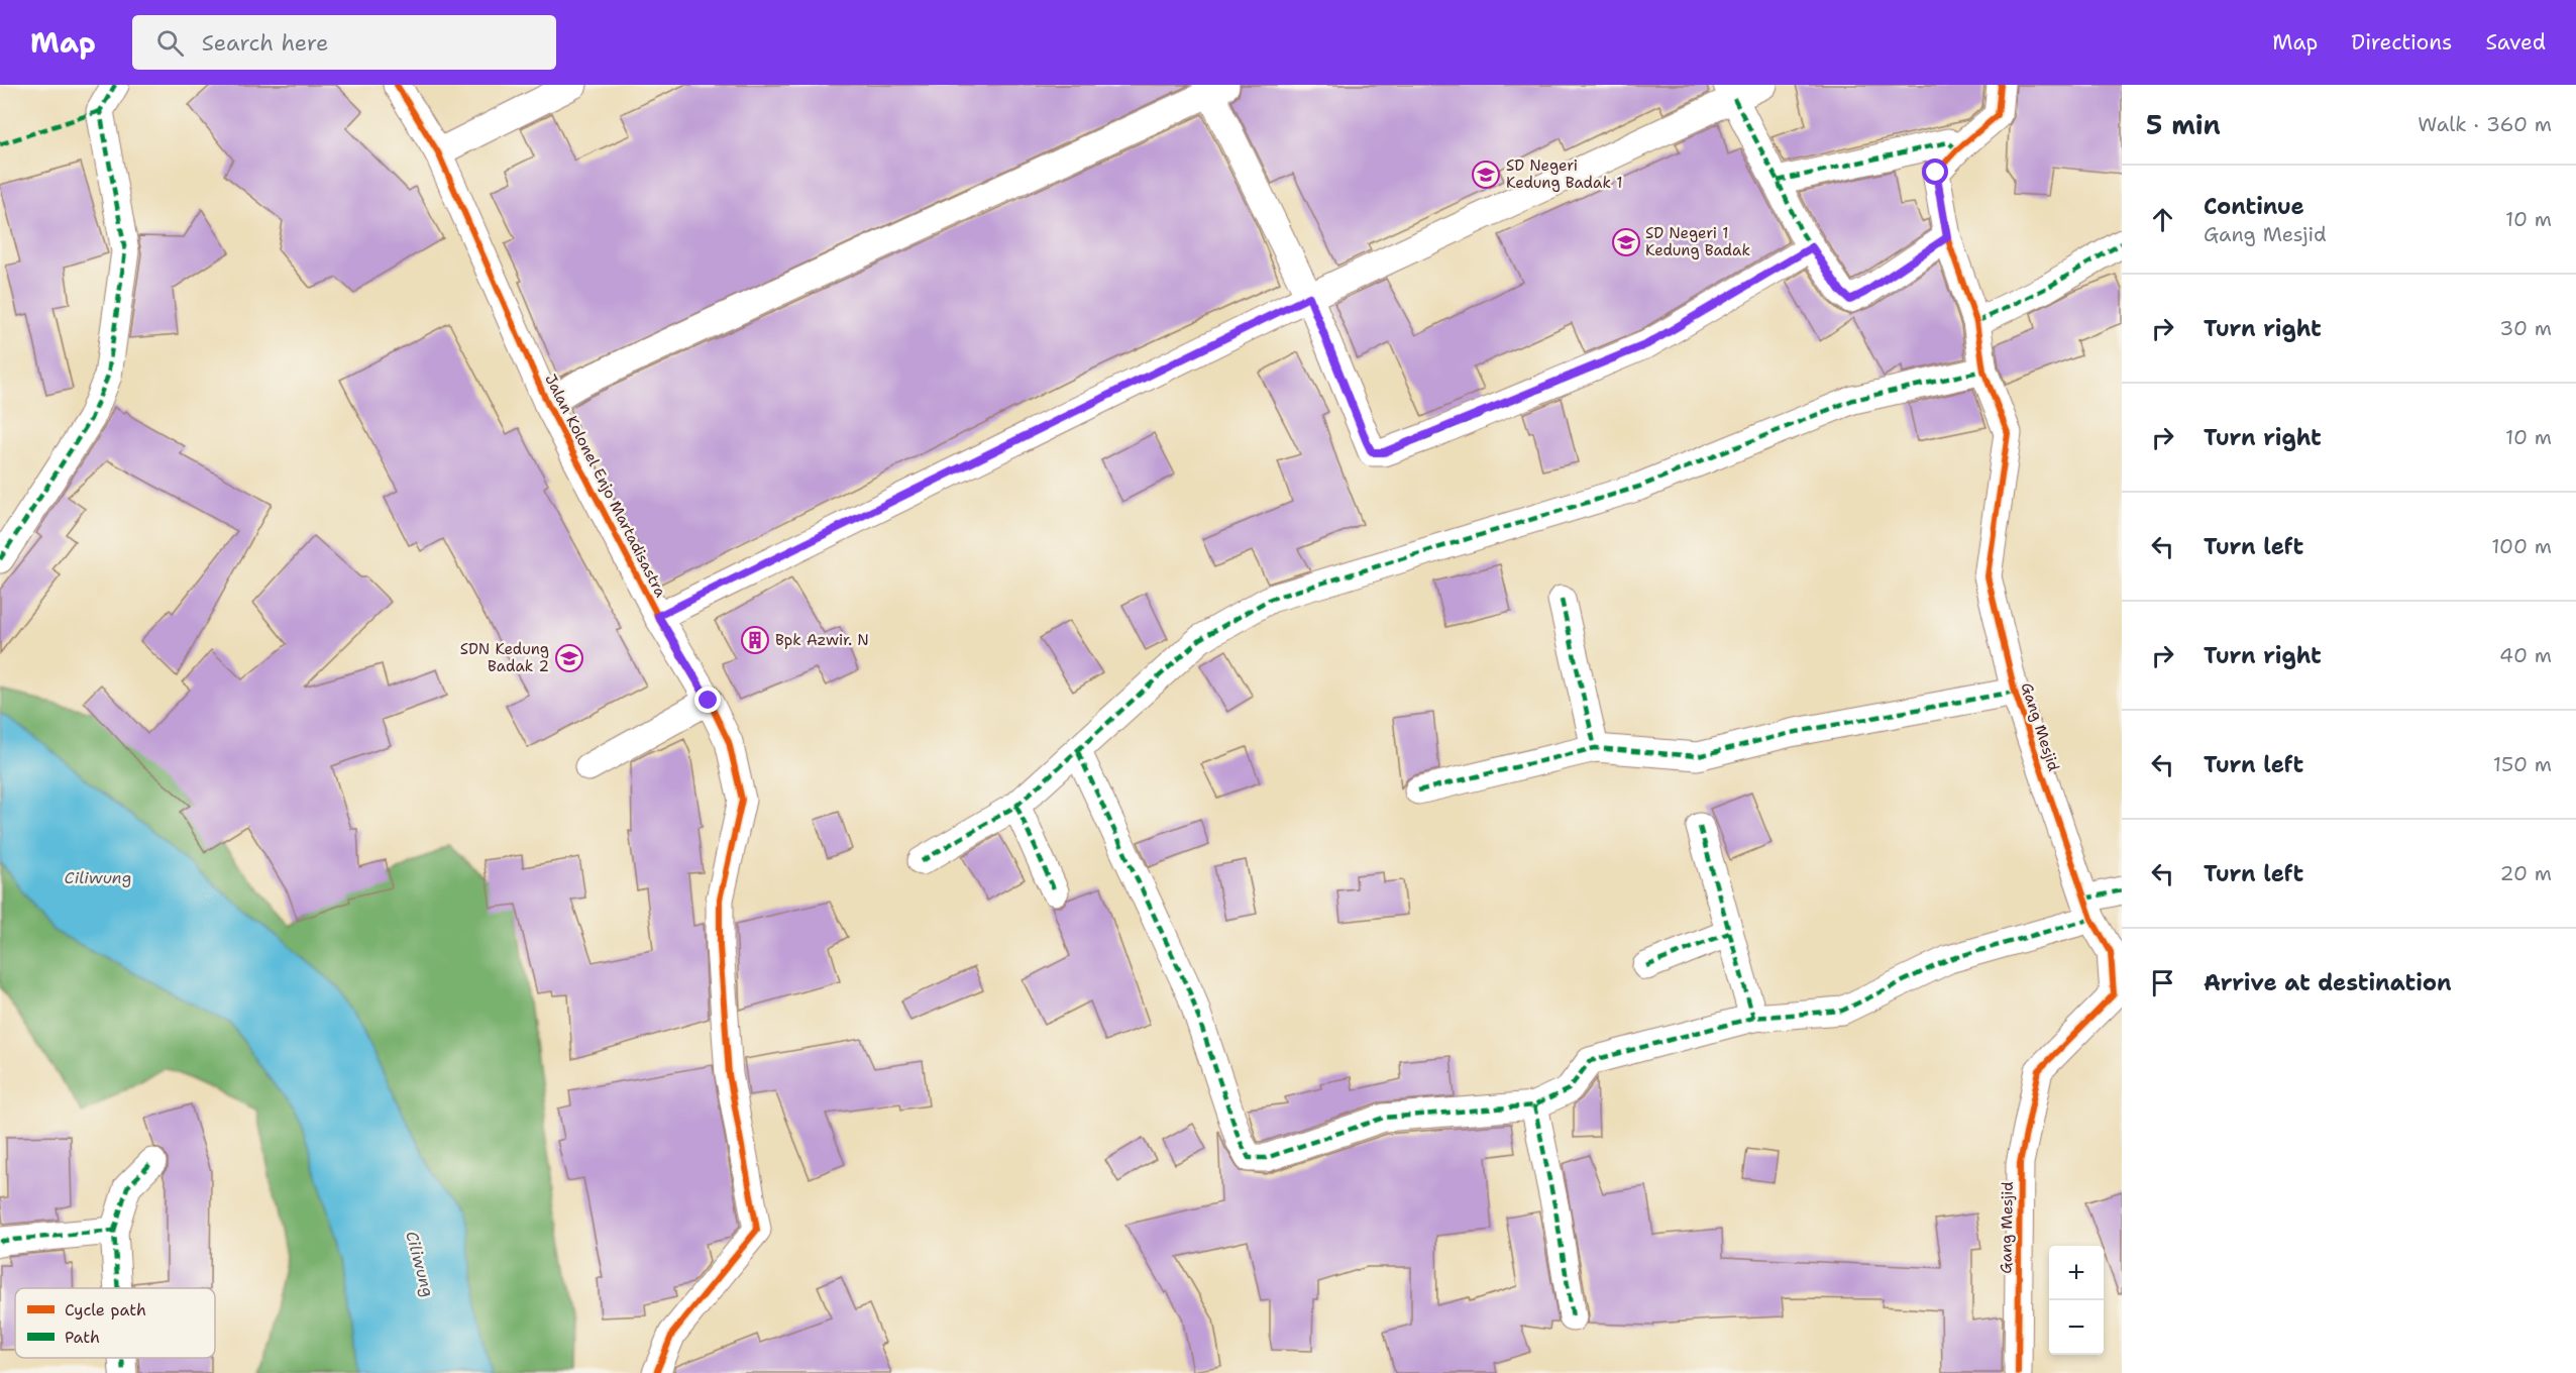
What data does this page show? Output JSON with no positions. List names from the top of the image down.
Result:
{
  "streets": {
    "street": ["Jalan Kolonel Enjo Martadisastra", "Gang Mesjid"]
  },
  "water": ["Ciliwung"],
  "places": {
    "school or university": ["SD Negeri Kedung Badak 1", "SD Negeri 1 Kedung Badak", "SDN Kedung Badak 2"],
    "building": ["Bpk Azwir. N"]
  },
  "legend": ["Cycle path", "Path"],
  "page": {
    "header": "Map",
    "search": "Search here",
    "nav": ["Map", "Directions", "Saved"],
    "heading": ["5 min", "Walk · 360 m"],
    "list": [
      ["Continue", "Gang Mesjid", "10 m"],
      ["Turn right", "30 m"],
      ["Turn right", "10 m"],
      ["Turn left", "100 m"],
      ["Turn right", "40 m"],
      ["Turn left", "150 m"],
      ["Turn left", "20 m"],
      "Arrive at destination"
    ],
    "map_buttons": ["+", "−"]
  }
}
